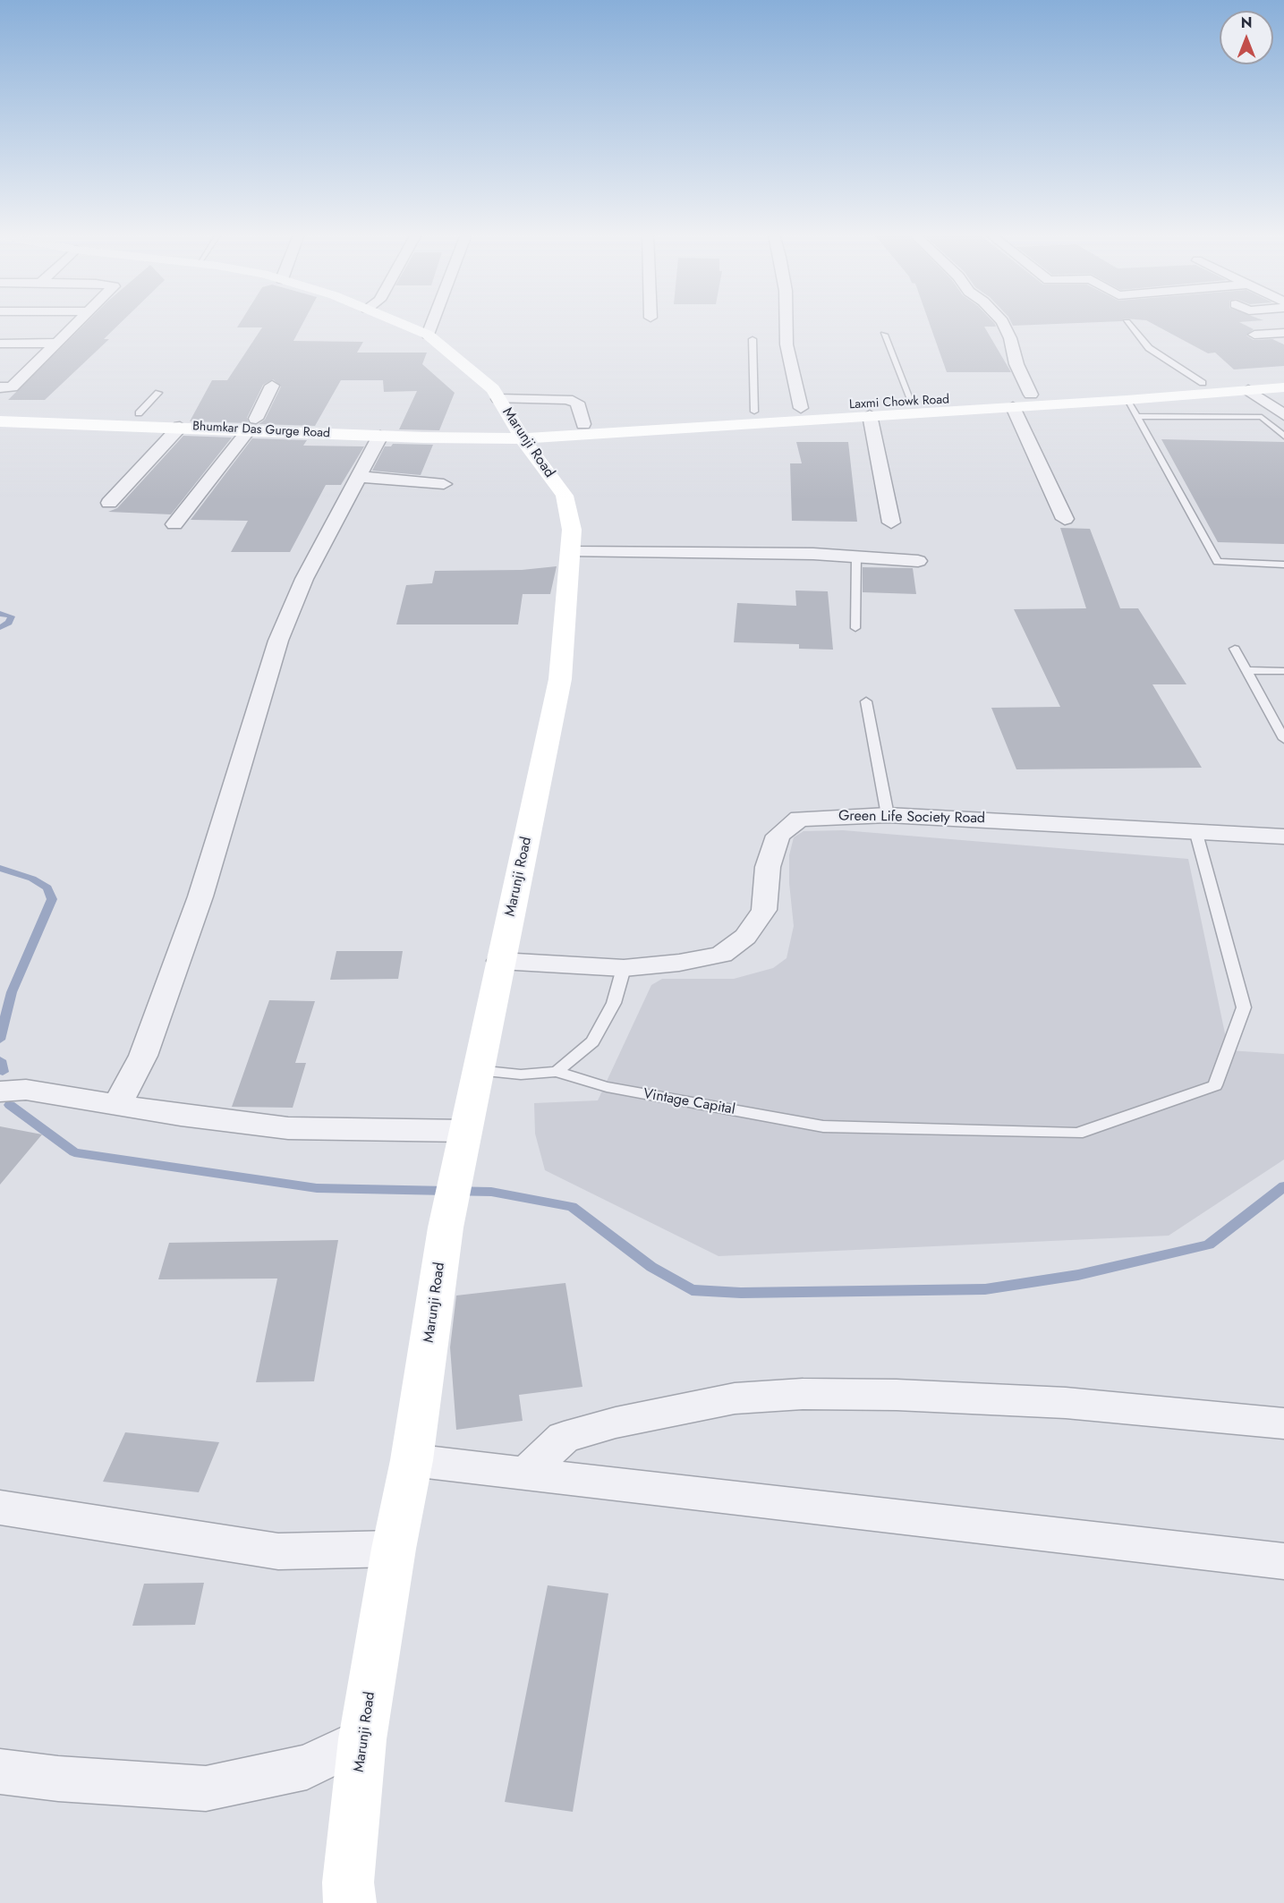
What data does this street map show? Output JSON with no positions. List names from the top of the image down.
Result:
{
  "streets": {
    "main road": ["Laxmi Chowk Road", "Bhumkar Das Gurge Road", "Marunji Road"],
    "street": ["Green Life Society Road"],
    "lane": ["Vintage Capital"]
  },
  "crossings": [
    ["Laxmi Chowk Road", "Bhumkar Das Gurge Road"],
    ["Laxmi Chowk Road", "Marunji Road"],
    ["Bhumkar Das Gurge Road", "Marunji Road"],
    ["Marunji Road", "Green Life Society Road"],
    ["Marunji Road", "Vintage Capital"],
    ["Green Life Society Road", "Vintage Capital"]
  ],
  "north": "top"
}
